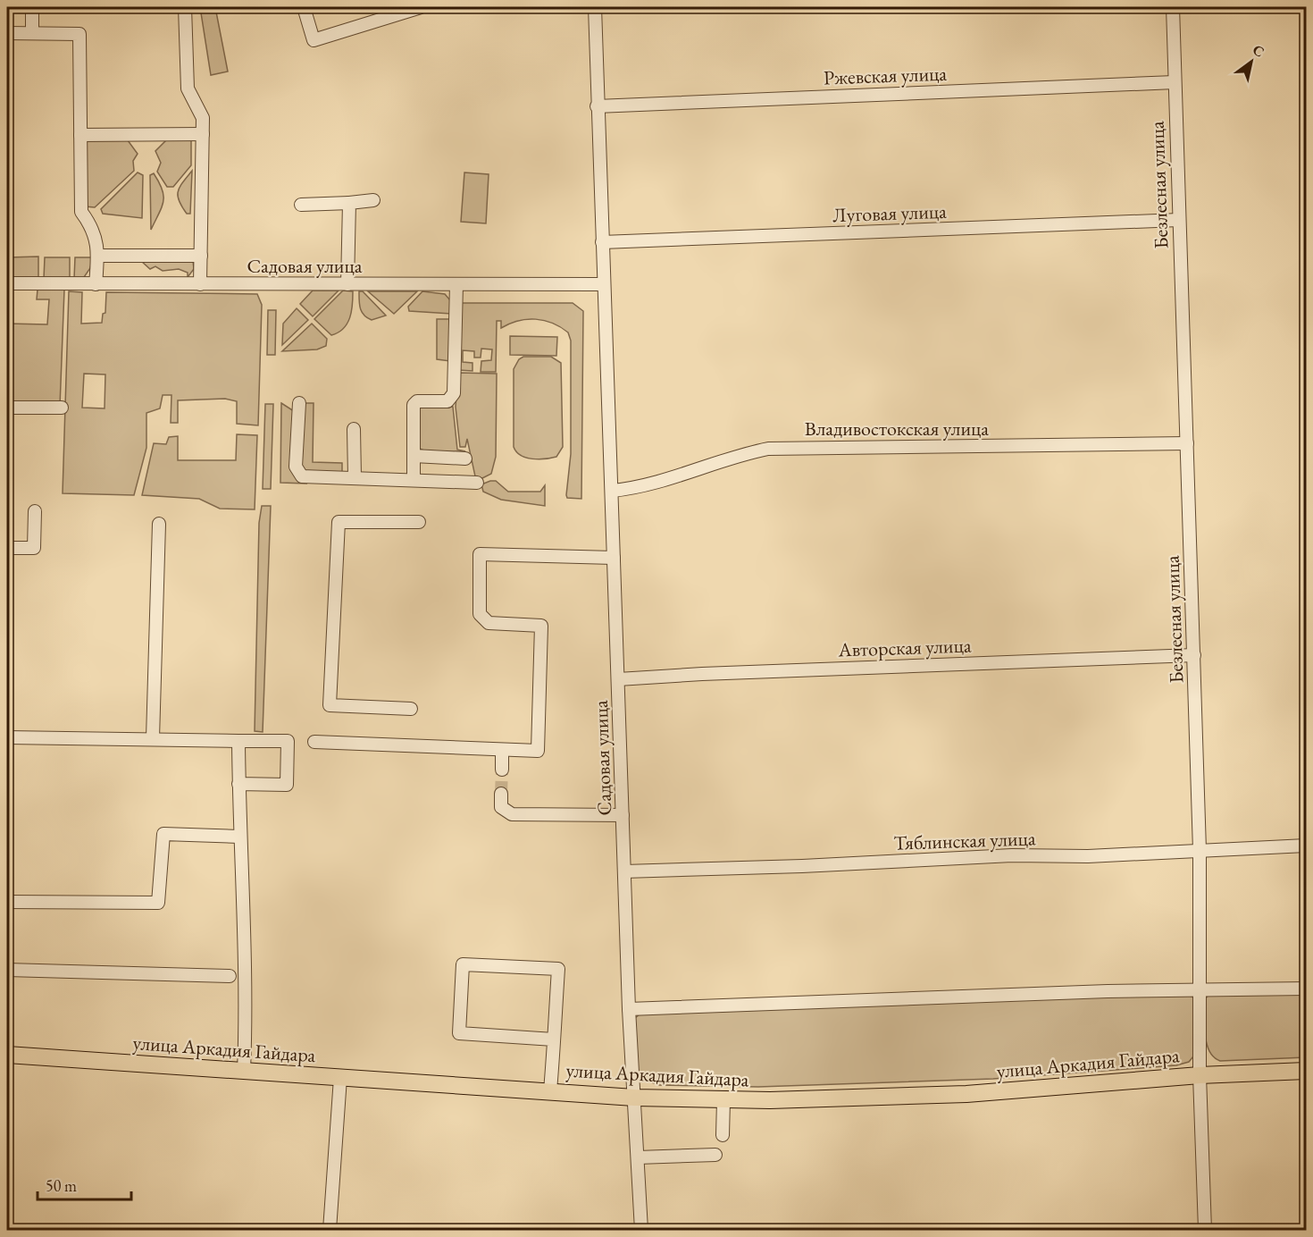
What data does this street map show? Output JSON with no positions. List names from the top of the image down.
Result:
{
  "streets": {
    "main road": ["улица Аркадия Гайдара"],
    "street": [
      "Ржевская улица",
      "Безлесная улица",
      "Луговая улица",
      "Садовая улица",
      "Владивостокская улица",
      "Авторская улица",
      "Тяблинская улица"
    ]
  },
  "crossings": [
    ["Ржевская улица", "Безлесная улица"],
    ["Ржевская улица", "Садовая улица"],
    ["Безлесная улица", "Луговая улица"],
    ["Безлесная улица", "Владивостокская улица"],
    ["Безлесная улица", "Авторская улица"],
    ["Безлесная улица", "Тяблинская улица"],
    ["Безлесная улица", "улица Аркадия Гайдара"],
    ["Луговая улица", "Садовая улица"],
    ["Садовая улица", "Владивостокская улица"],
    ["Садовая улица", "Авторская улица"],
    ["Садовая улица", "Тяблинская улица"],
    ["Садовая улица", "улица Аркадия Гайдара"]
  ],
  "scale_bar": "50 m",
  "north": "top right"
}
